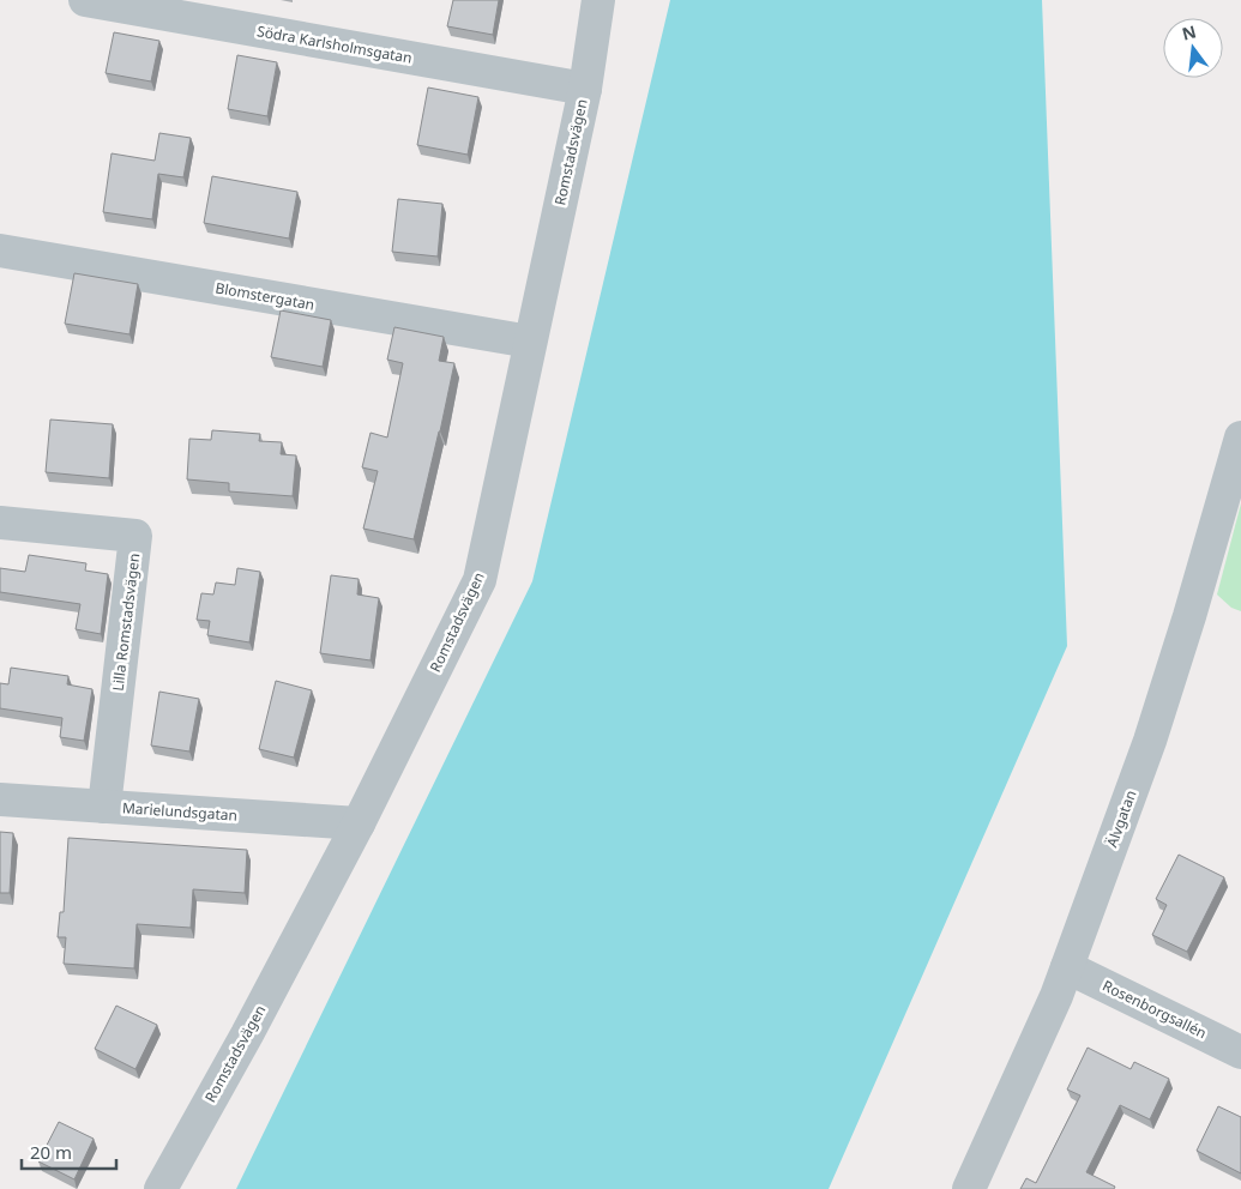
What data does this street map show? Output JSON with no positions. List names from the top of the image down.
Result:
{
  "streets": {
    "street": [
      "Södra Karlsholmsgatan",
      "Romstadsvägen",
      "Blomstergatan",
      "Lilla Romstadsvägen",
      "Marielundsgatan",
      "Älvgatan",
      "Rosenborgsallén"
    ]
  },
  "crossings": [
    ["Södra Karlsholmsgatan", "Romstadsvägen"],
    ["Romstadsvägen", "Blomstergatan"],
    ["Romstadsvägen", "Marielundsgatan"],
    ["Lilla Romstadsvägen", "Marielundsgatan"],
    ["Älvgatan", "Rosenborgsallén"]
  ],
  "scale_bar": "20 m",
  "north": "top"
}
